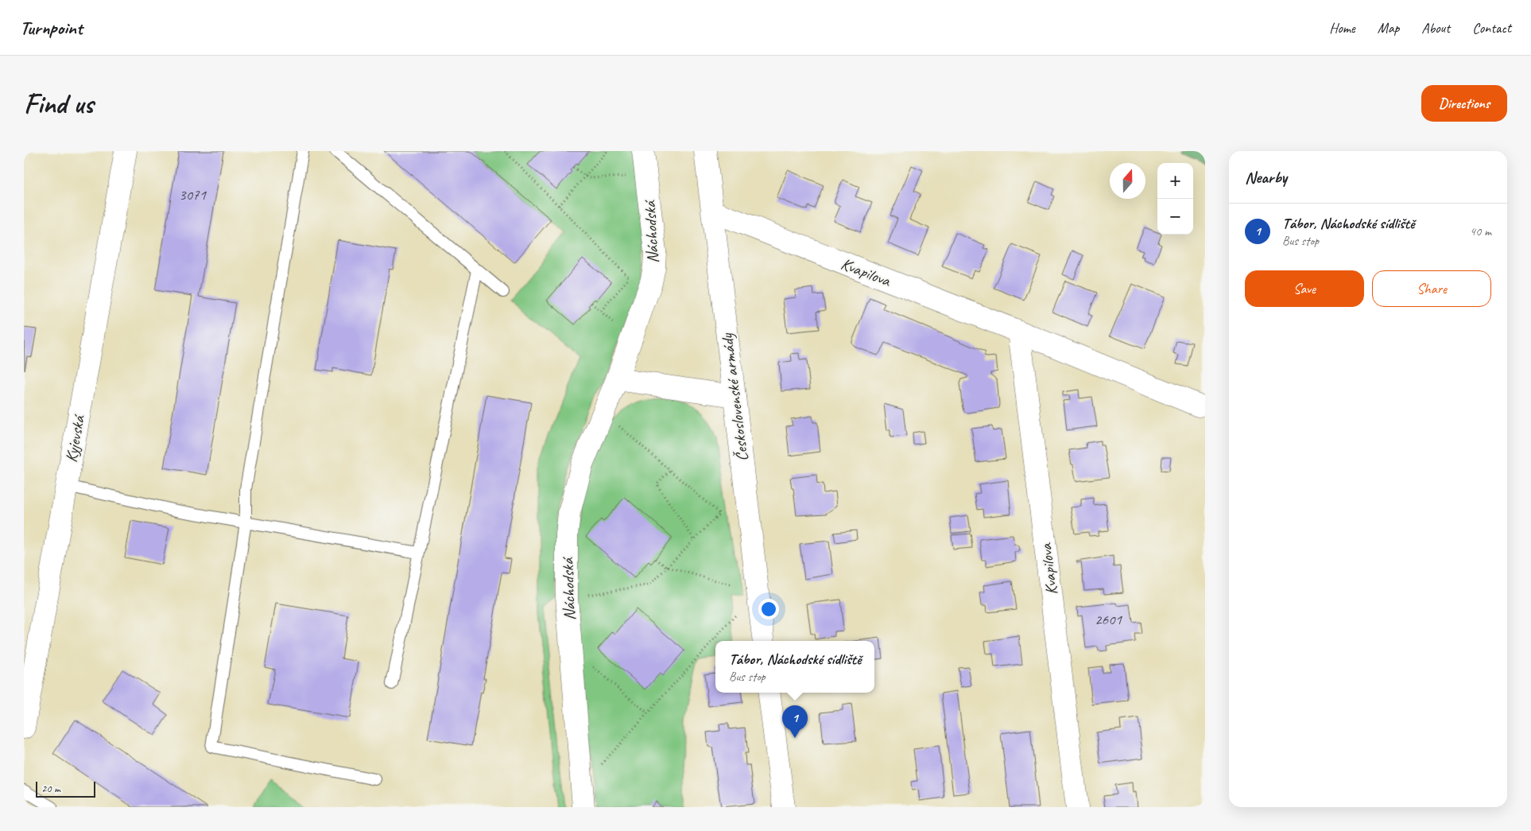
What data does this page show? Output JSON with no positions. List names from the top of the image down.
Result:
{
  "streets": {
    "street": [
      "Náchodská",
      "Kvapilova",
      "Československé armády",
      "Kyjevská"
    ]
  },
  "crossings": [
    ["Kvapilova", "Československé armády"]
  ],
  "house_numbers": ["3071", "2601"],
  "scale_bar": "20 m",
  "north": "top",
  "page": {
    "header": "Turnpoint",
    "nav": [
      "Home",
      "Map",
      "About",
      "Contact"
    ],
    "buttons": [
      "Directions",
      ["Save", "Share"]
    ],
    "title": "Find us",
    "heading": "Nearby",
    "map_buttons": ["+", "−"],
    "list": [
      {
        "mark": "1",
        "name": "Tábor, Náchodské sídliště",
        "note": "Bus stop",
        "value": "40 m"
      }
    ],
    "popup": ["Tábor, Náchodské sídliště", "Bus stop"],
    "pins": "1",
    "scale": "20 m"
  }
}
